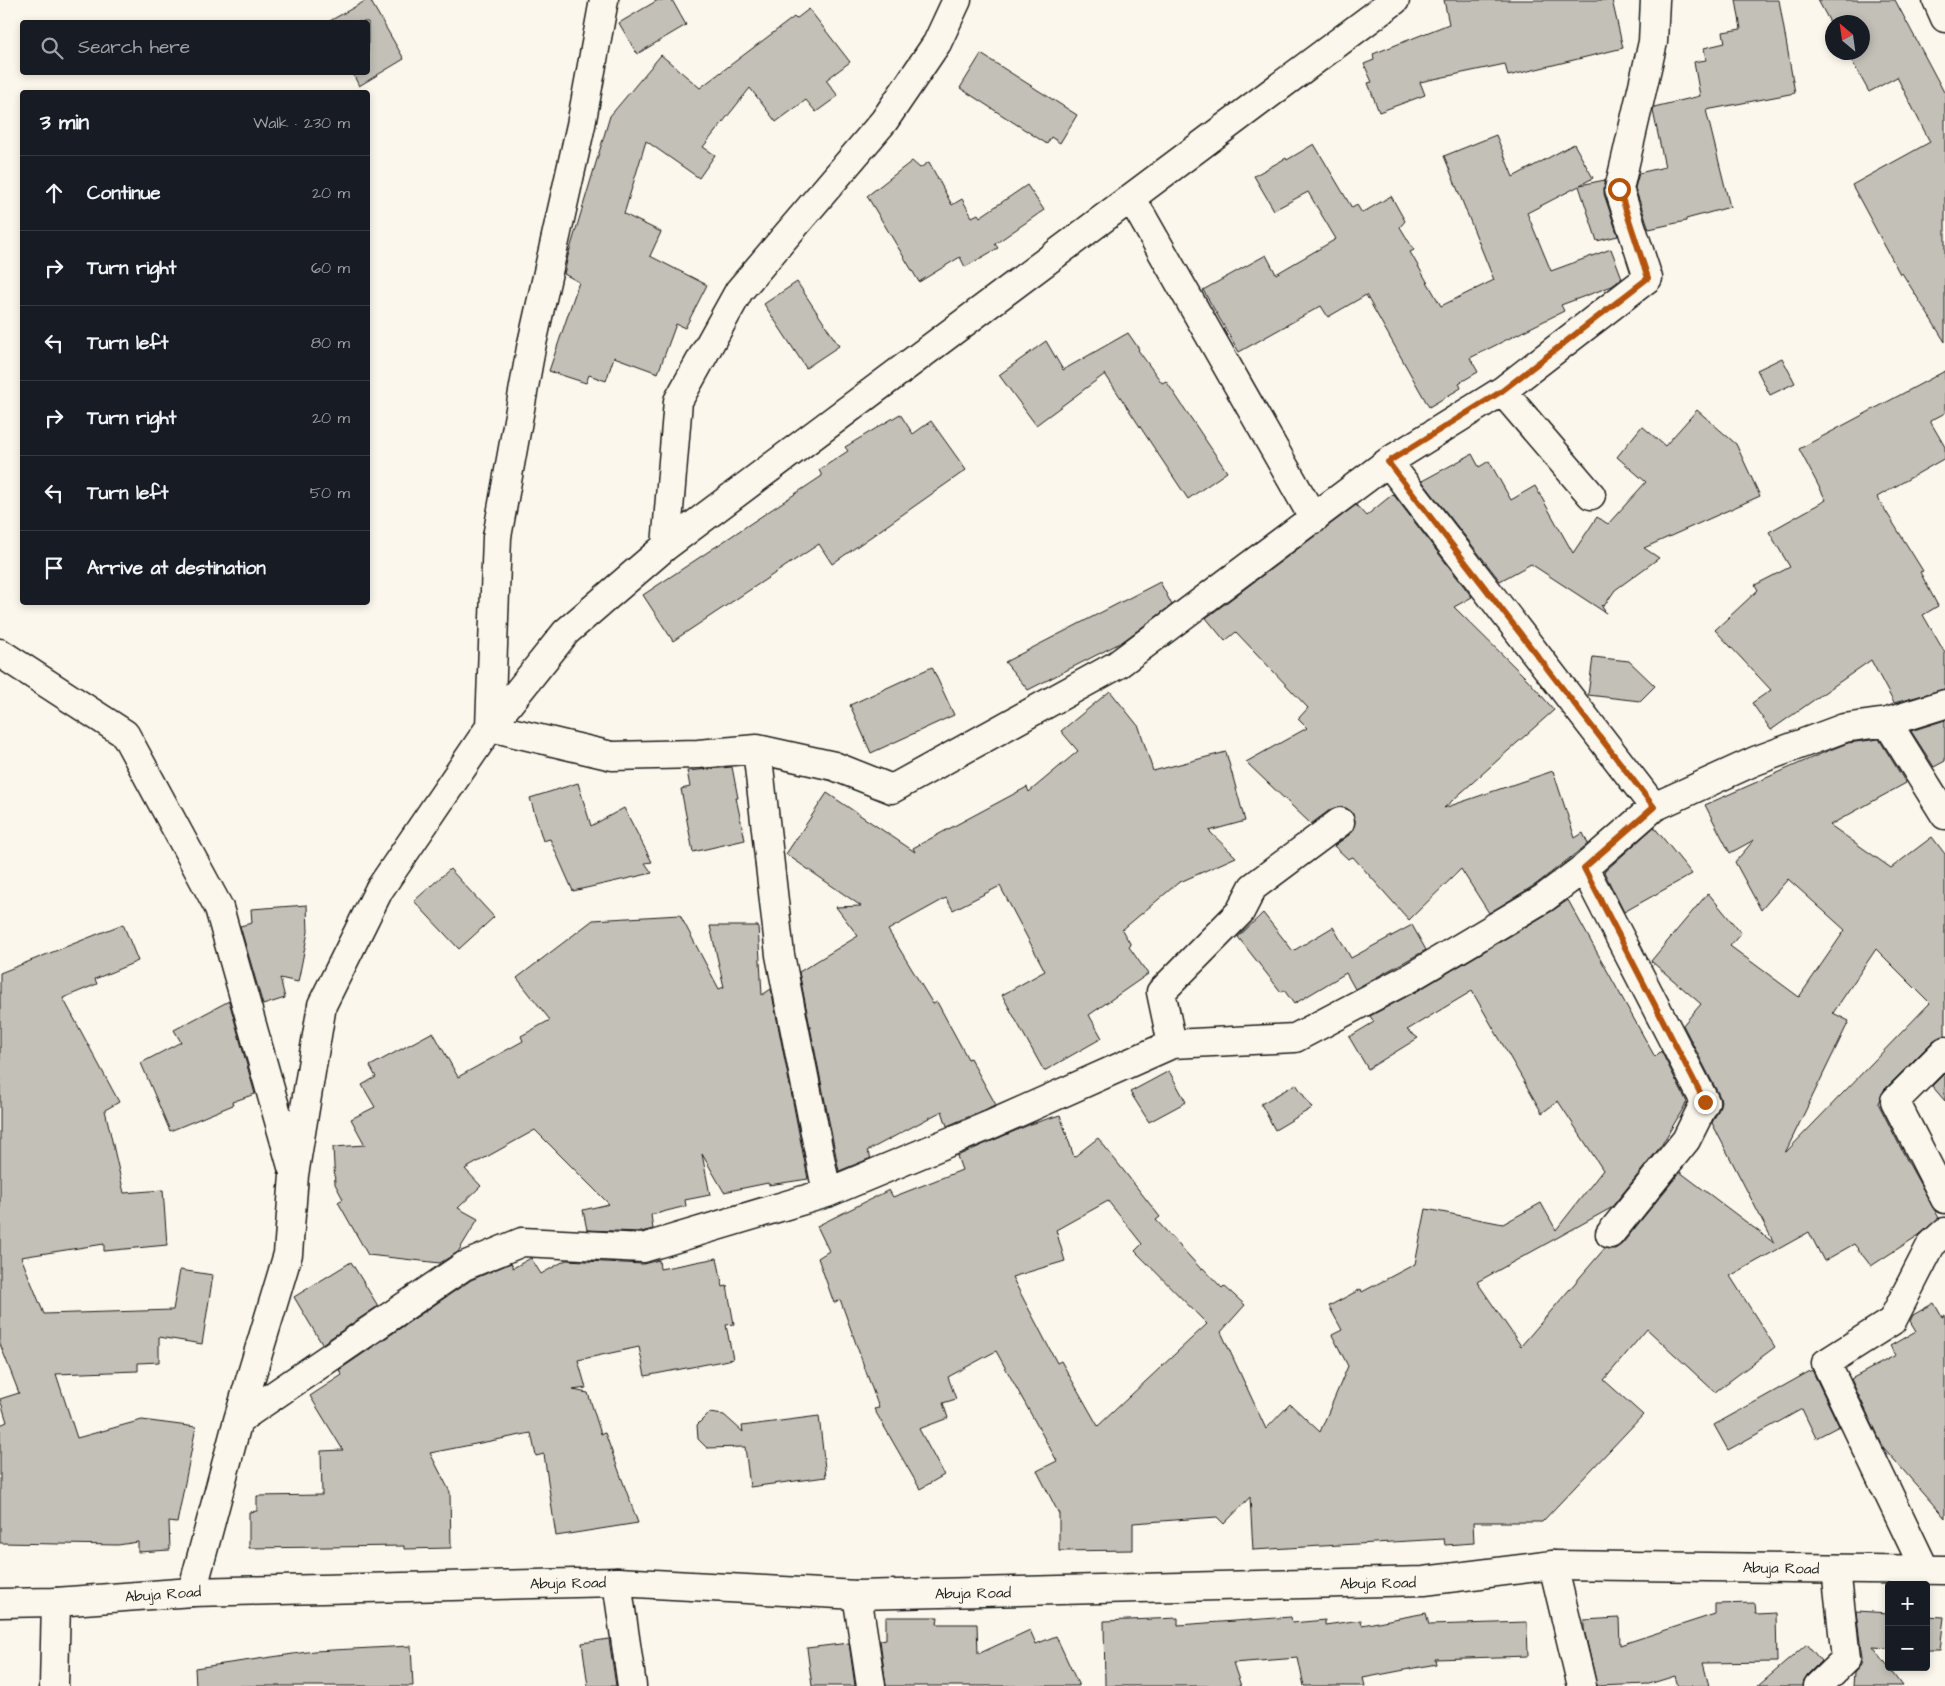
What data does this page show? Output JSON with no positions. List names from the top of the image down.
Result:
{
  "streets": {
    "street": ["Abuja Road"]
  },
  "north": "top left",
  "page": {
    "search": "Search here",
    "heading": ["3 min", "Walk · 230 m"],
    "list": [
      ["Continue", "20 m"],
      ["Turn right", "60 m"],
      ["Turn left", "80 m"],
      ["Turn right", "20 m"],
      ["Turn left", "50 m"],
      "Arrive at destination"
    ],
    "map_buttons": ["+", "−"]
  }
}
